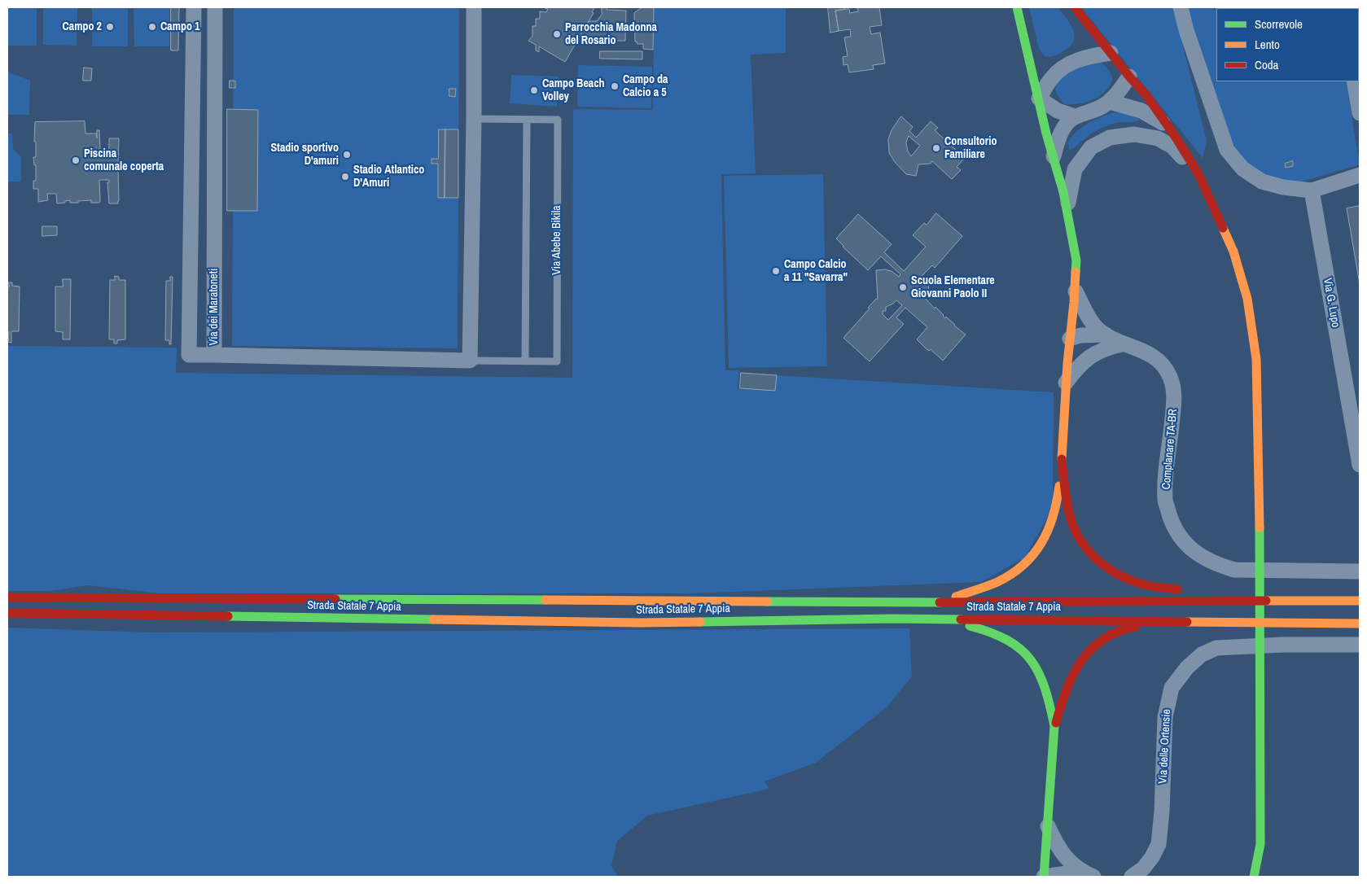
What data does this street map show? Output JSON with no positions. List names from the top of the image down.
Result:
{
  "streets": {
    "main road": ["Strada Statale 7 Appia"],
    "street": [
      "Via Abebe Bikila",
      "Via G. Lupo",
      "Via dei Maratoneti",
      "Complanare TA-BR",
      "Via delle Ortensie"
    ]
  },
  "crossings": [
    ["Via Abebe Bikila", "Via dei Maratoneti"]
  ],
  "places": [
    "Campo 2",
    "Campo 1",
    "Parrocchia Madonna del Rosario",
    "Campo da Calcio a 5",
    "Campo Beach Volley",
    "Consultorio Familiare",
    "Stadio sportivo D'amuri",
    "Piscina comunale coperta",
    "Stadio Atlantico D'Amuri",
    "Campo Calcio a 11 \"Savarra\"",
    "Scuola Elementare Giovanni Paolo II"
  ],
  "legend": ["Scorrevole", "Lento", "Coda"]
}
